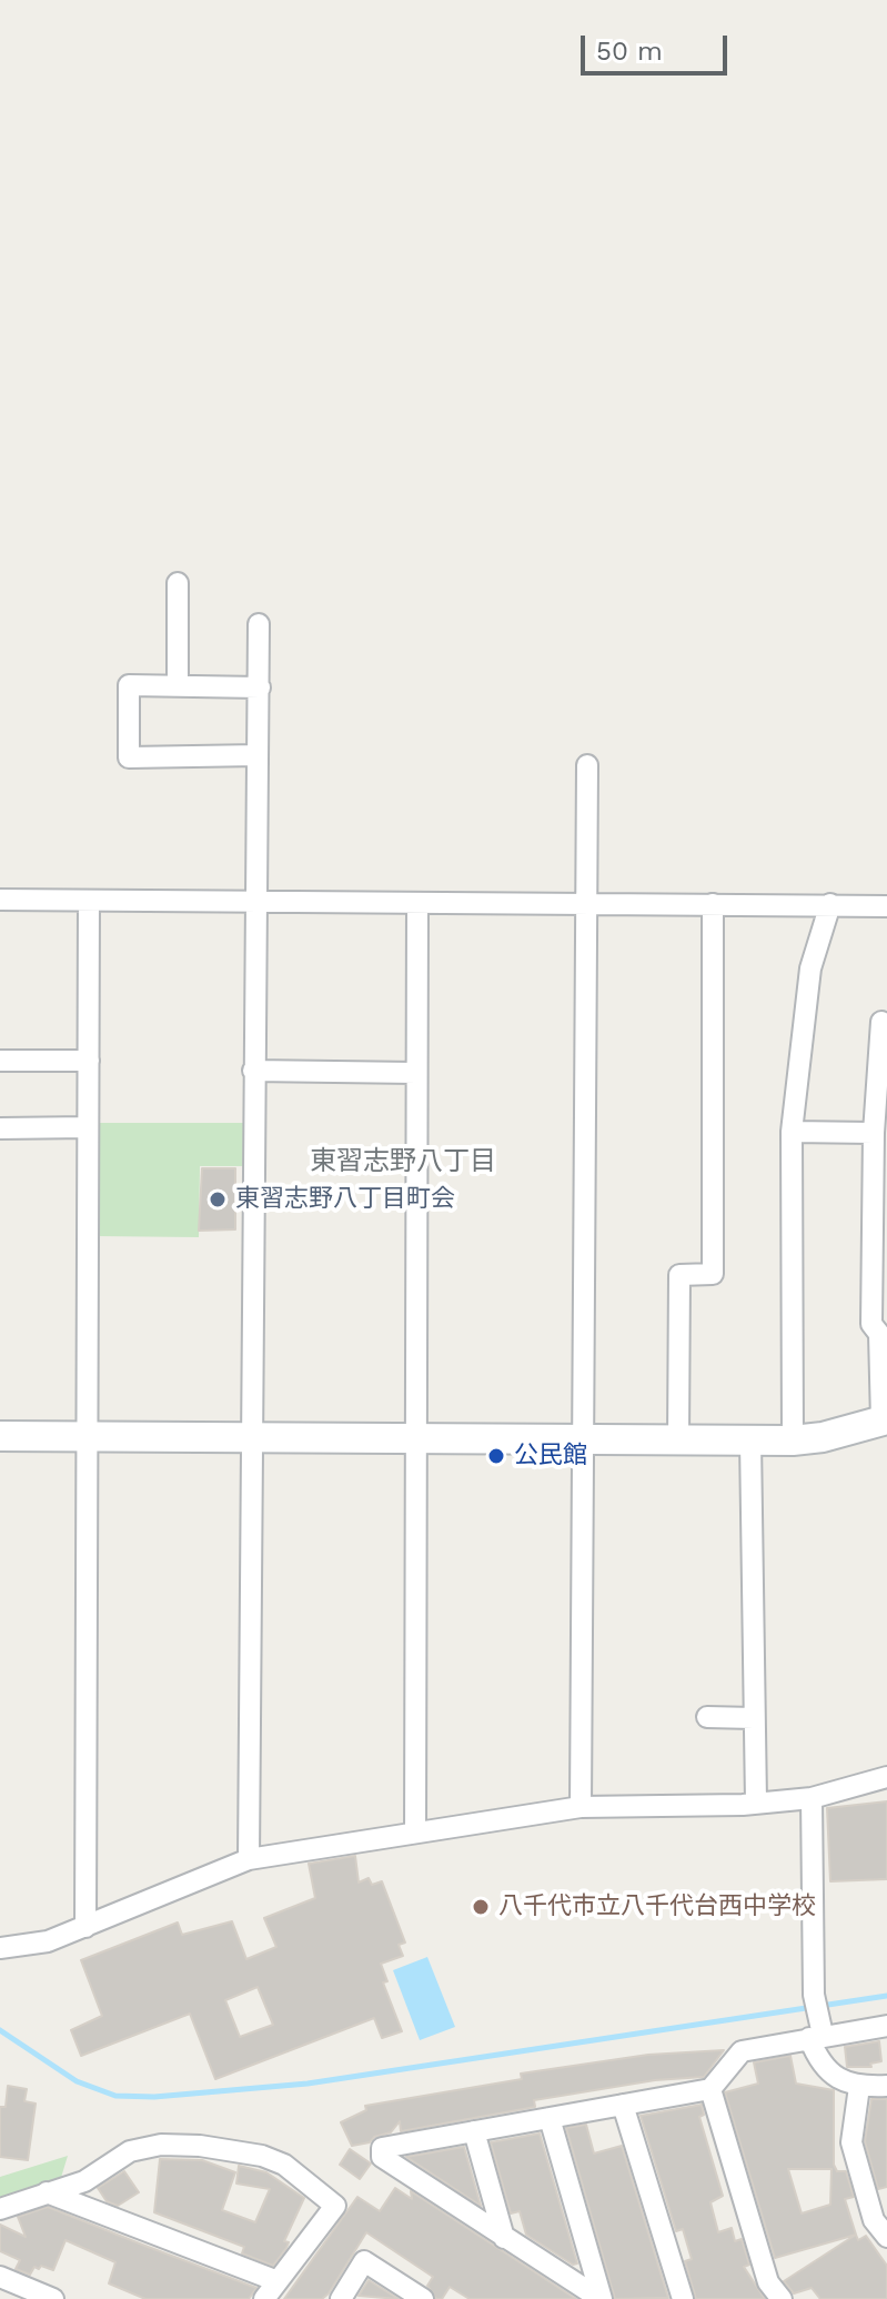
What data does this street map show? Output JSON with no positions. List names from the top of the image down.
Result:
{
  "districts": ["東習志野八丁目"],
  "places": ["東習志野八丁目町会", "公民館", "八千代市立八千代台西中学校"],
  "scale_bar": "50 m"
}
